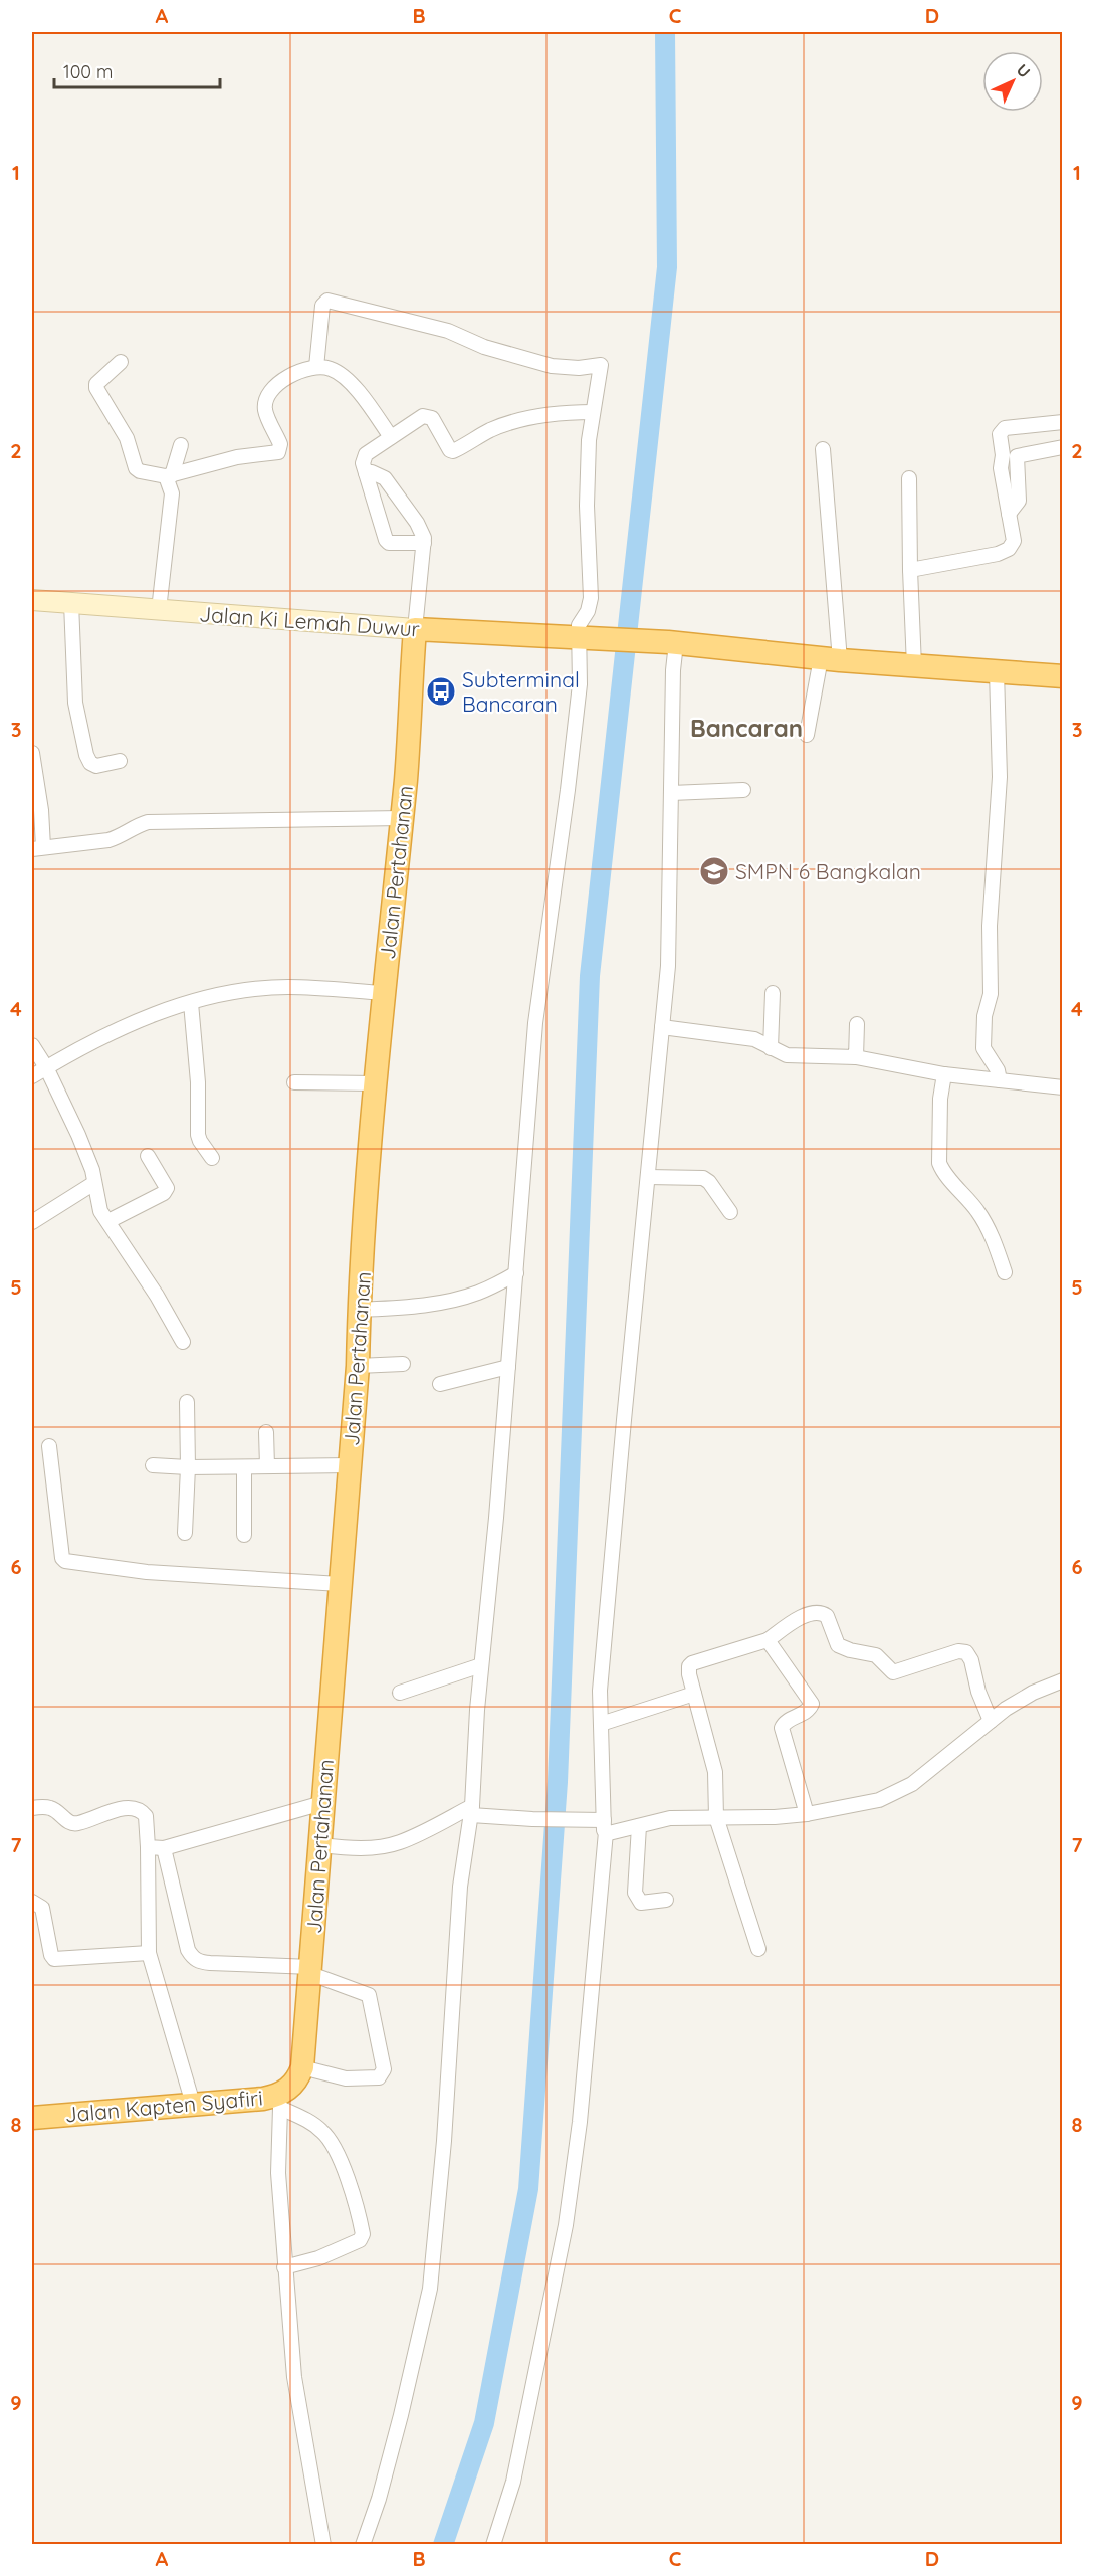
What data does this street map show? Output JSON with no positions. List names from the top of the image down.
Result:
{
  "streets": {
    "highway": ["Jalan Ki Lemah Duwur", "Jalan Pertahanan", "Jalan Kapten Syafiri"]
  },
  "crossings": [
    ["Jalan Ki Lemah Duwur", "Jalan Pertahanan"],
    ["Jalan Pertahanan", "Jalan Kapten Syafiri"]
  ],
  "districts": ["Bancaran"],
  "places": {
    "bus stop": ["Subterminal Bancaran"],
    "school or university": ["SMPN 6 Bangkalan"]
  },
  "scale_bar": "100 m",
  "north": "top right",
  "grid": {
    "columns": [
      "A",
      "B",
      "C",
      "D"
    ],
    "rows": [
      "1",
      "2",
      "3",
      "4",
      "5",
      "6",
      "7",
      "8",
      "9"
    ]
  }
}
